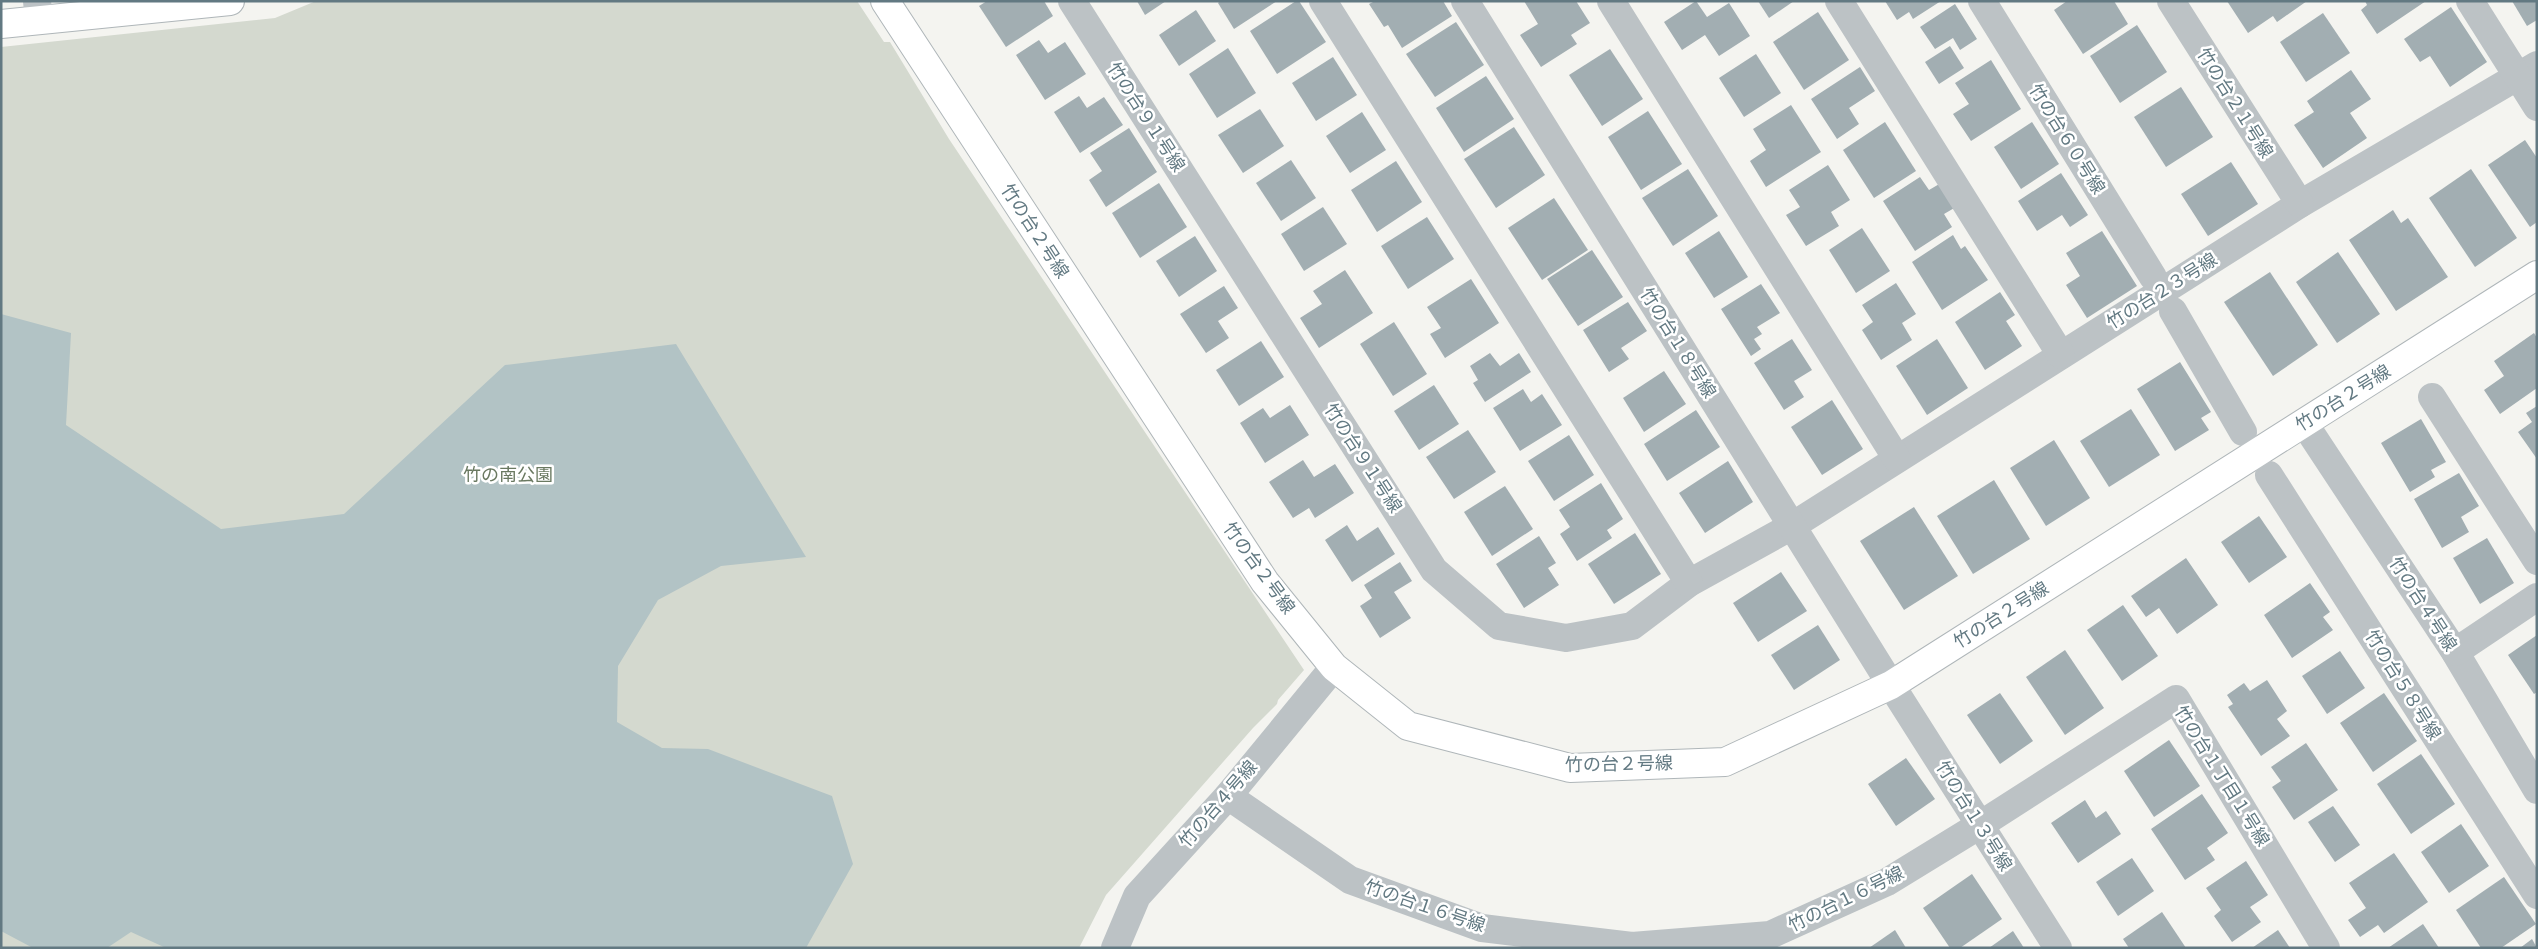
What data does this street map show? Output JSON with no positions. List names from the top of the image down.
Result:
{
  "streets": {
    "street": [
      "竹の台２１号線",
      "竹の台９１号線",
      "竹の台６０号線",
      "竹の台２号線",
      "竹の台２３号線",
      "竹の台１８号線",
      "竹の台４号線",
      "竹の台５８号線",
      "竹の台１丁目１号線",
      "竹の台１３号線",
      "竹の台１６号線"
    ]
  },
  "crossings": [
    ["竹の台２１号線", "竹の台２３号線"],
    ["竹の台９１号線", "竹の台２３号線"],
    ["竹の台９１号線", "竹の台１８号線"],
    ["竹の台２号線", "竹の台１８号線"],
    ["竹の台２号線", "竹の台４号線"],
    ["竹の台２号線", "竹の台１３号線"],
    ["竹の台２３号線", "竹の台１８号線"],
    ["竹の台１８号線", "竹の台１３号線"],
    ["竹の台４号線", "竹の台１６号線"],
    ["竹の台１丁目１号線", "竹の台１３号線"],
    ["竹の台１丁目１号線", "竹の台１６号線"],
    ["竹の台１３号線", "竹の台１６号線"]
  ],
  "parks": ["竹の南公園"]
}
